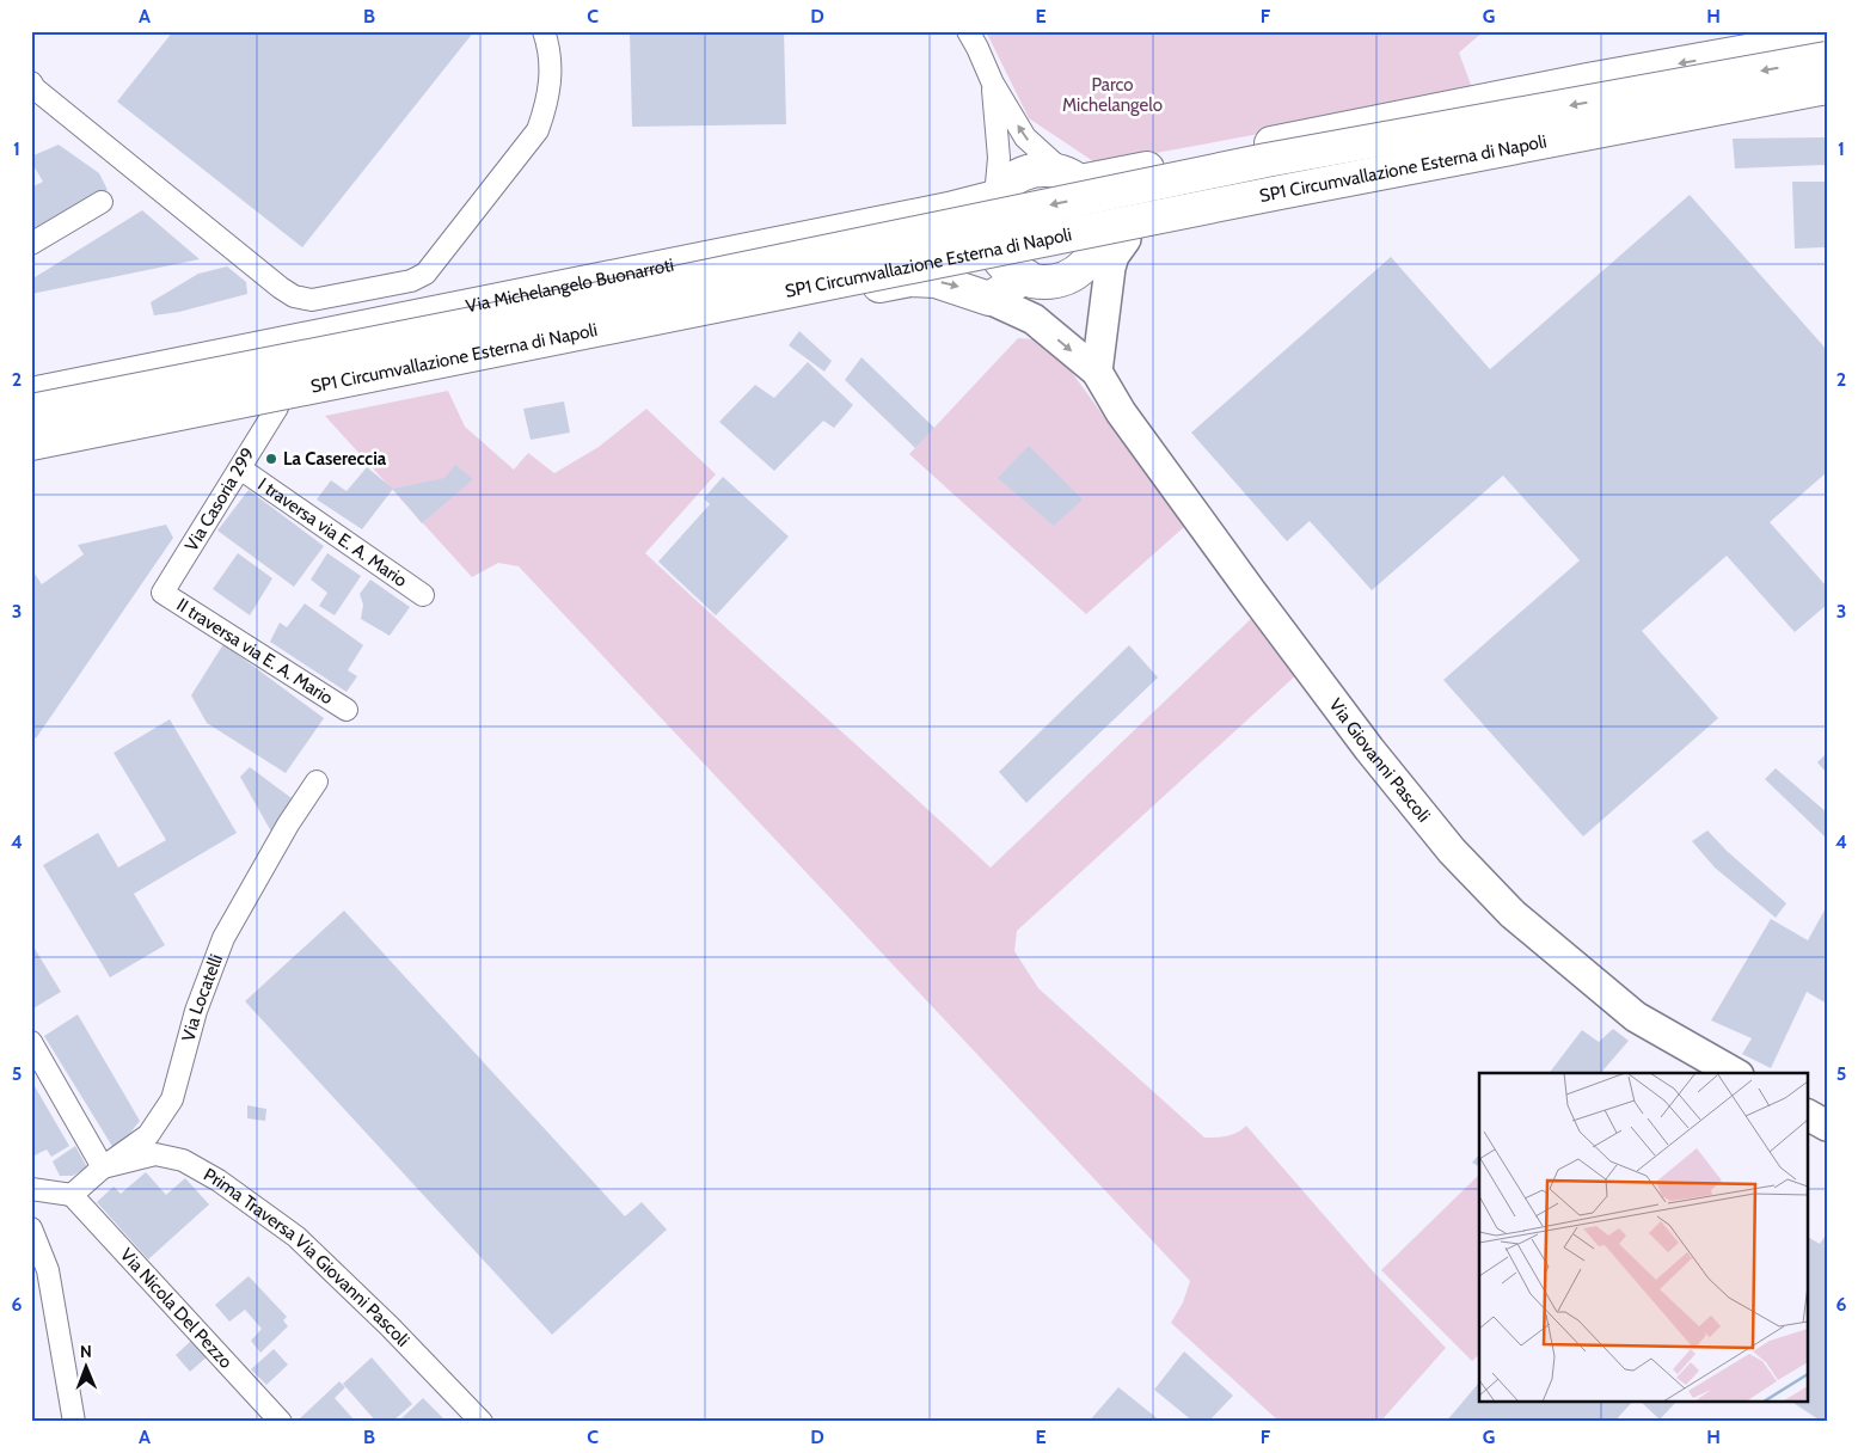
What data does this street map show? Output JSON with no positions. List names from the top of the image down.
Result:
{
  "streets": {
    "main road": ["SP1 Circumvallazione Esterna di Napoli", "Via Michelangelo Buonarroti"],
    "street": [
      "Via Casoria 299",
      "I traversa via E. A. Mario",
      "II traversa via E. A. Mario",
      "Via Giovanni Pascoli",
      "Via Locatelli",
      "Prima Traversa Via Giovanni Pascoli",
      "Via Nicola Del Pezzo"
    ]
  },
  "crossings": [
    ["Via Casoria 299", "I traversa via E. A. Mario"],
    ["Via Casoria 299", "II traversa via E. A. Mario"],
    ["Via Locatelli", "Prima Traversa Via Giovanni Pascoli"],
    ["Via Locatelli", "Via Nicola Del Pezzo"]
  ],
  "parks": ["Parco Michelangelo"],
  "places": ["La Casereccia"],
  "north": "top",
  "grid": {
    "columns": [
      "A",
      "B",
      "C",
      "D",
      "E",
      "F",
      "G",
      "H"
    ],
    "rows": [
      "1",
      "2",
      "3",
      "4",
      "5",
      "6"
    ]
  }
}
